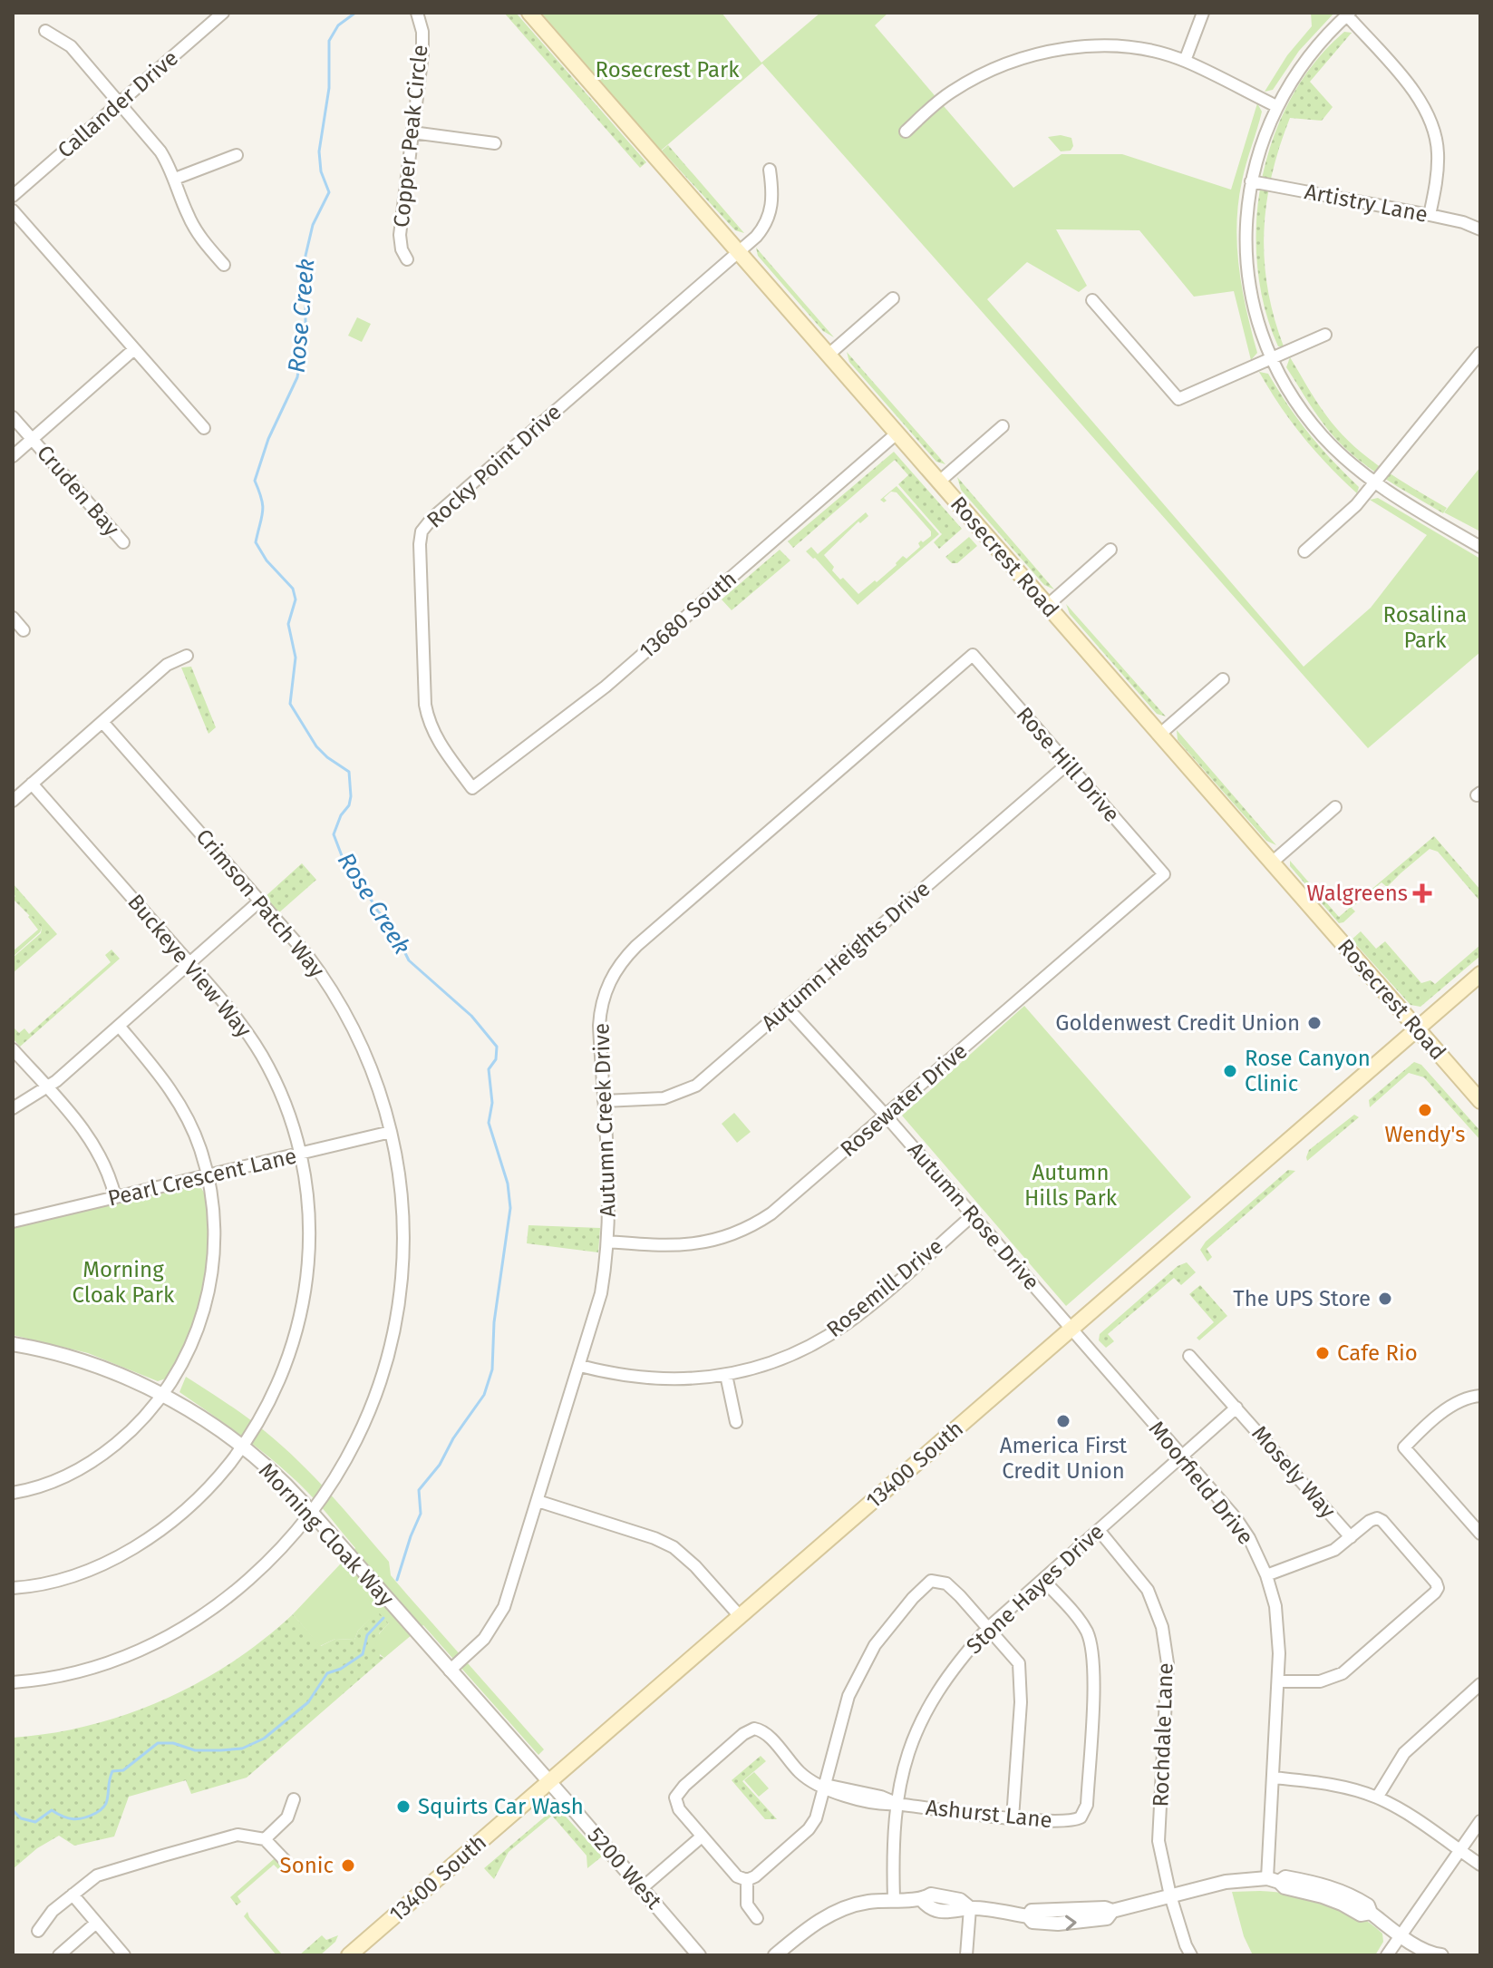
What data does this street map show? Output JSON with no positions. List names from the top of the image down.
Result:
{
  "streets": {
    "main road": ["Rosecrest Road", "13400 South"],
    "street": [
      "Callander Drive",
      "Copper Peak Circle",
      "Artistry Lane",
      "Rocky Point Drive",
      "Cruden Bay",
      "13680 South",
      "Rose Hill Drive",
      "Crimson Patch Way",
      "Autumn Heights Drive",
      "Buckeye View Way",
      "Rosewater Drive",
      "Autumn Creek Drive",
      "Pearl Crescent Lane",
      "Autumn Rose Drive",
      "Rosemill Drive",
      "Mosely Way",
      "Moorfield Drive",
      "Morning Cloak Way",
      "Stone Hayes Drive",
      "Rochdale Lane",
      "Ashurst Lane",
      "5200 West"
    ]
  },
  "crossings": [
    ["Rocky Point Drive", "Rosecrest Road"],
    ["Rocky Point Drive", "13680 South"],
    ["Rosecrest Road", "13680 South"],
    ["Rosecrest Road", "13400 South"],
    ["Rose Hill Drive", "Autumn Heights Drive"],
    ["Rose Hill Drive", "Rosewater Drive"],
    ["Rose Hill Drive", "Autumn Creek Drive"],
    ["Crimson Patch Way", "Pearl Crescent Lane"],
    ["Crimson Patch Way", "Morning Cloak Way"],
    ["Autumn Heights Drive", "Autumn Creek Drive"],
    ["Autumn Heights Drive", "Autumn Rose Drive"],
    ["Buckeye View Way", "Pearl Crescent Lane"],
    ["Buckeye View Way", "Morning Cloak Way"],
    ["Rosewater Drive", "Autumn Creek Drive"],
    ["Rosewater Drive", "Autumn Rose Drive"],
    ["Autumn Creek Drive", "Rosemill Drive"],
    ["Autumn Creek Drive", "Morning Cloak Way"],
    ["Autumn Rose Drive", "Rosemill Drive"],
    ["Autumn Rose Drive", "13400 South"],
    ["Autumn Rose Drive", "Moorfield Drive"],
    ["13400 South", "Moorfield Drive"],
    ["13400 South", "Morning Cloak Way"],
    ["13400 South", "5200 West"],
    ["Mosely Way", "Stone Hayes Drive"],
    ["Moorfield Drive", "Stone Hayes Drive"],
    ["Morning Cloak Way", "5200 West"],
    ["Stone Hayes Drive", "Rochdale Lane"],
    ["Stone Hayes Drive", "Ashurst Lane"]
  ],
  "water": ["Rose Creek"],
  "parks": [
    "Rosecrest Park",
    "Rosalina Park",
    "Autumn Hills Park",
    "Morning Cloak Park"
  ],
  "places": {
    "health": ["Walgreens"],
    "other": [
      "Goldenwest Credit Union",
      "Rose Canyon Clinic",
      "Wendy's",
      "The UPS Store",
      "Cafe Rio",
      "America First Credit Union",
      "Squirts Car Wash",
      "Sonic"
    ]
  }
}
